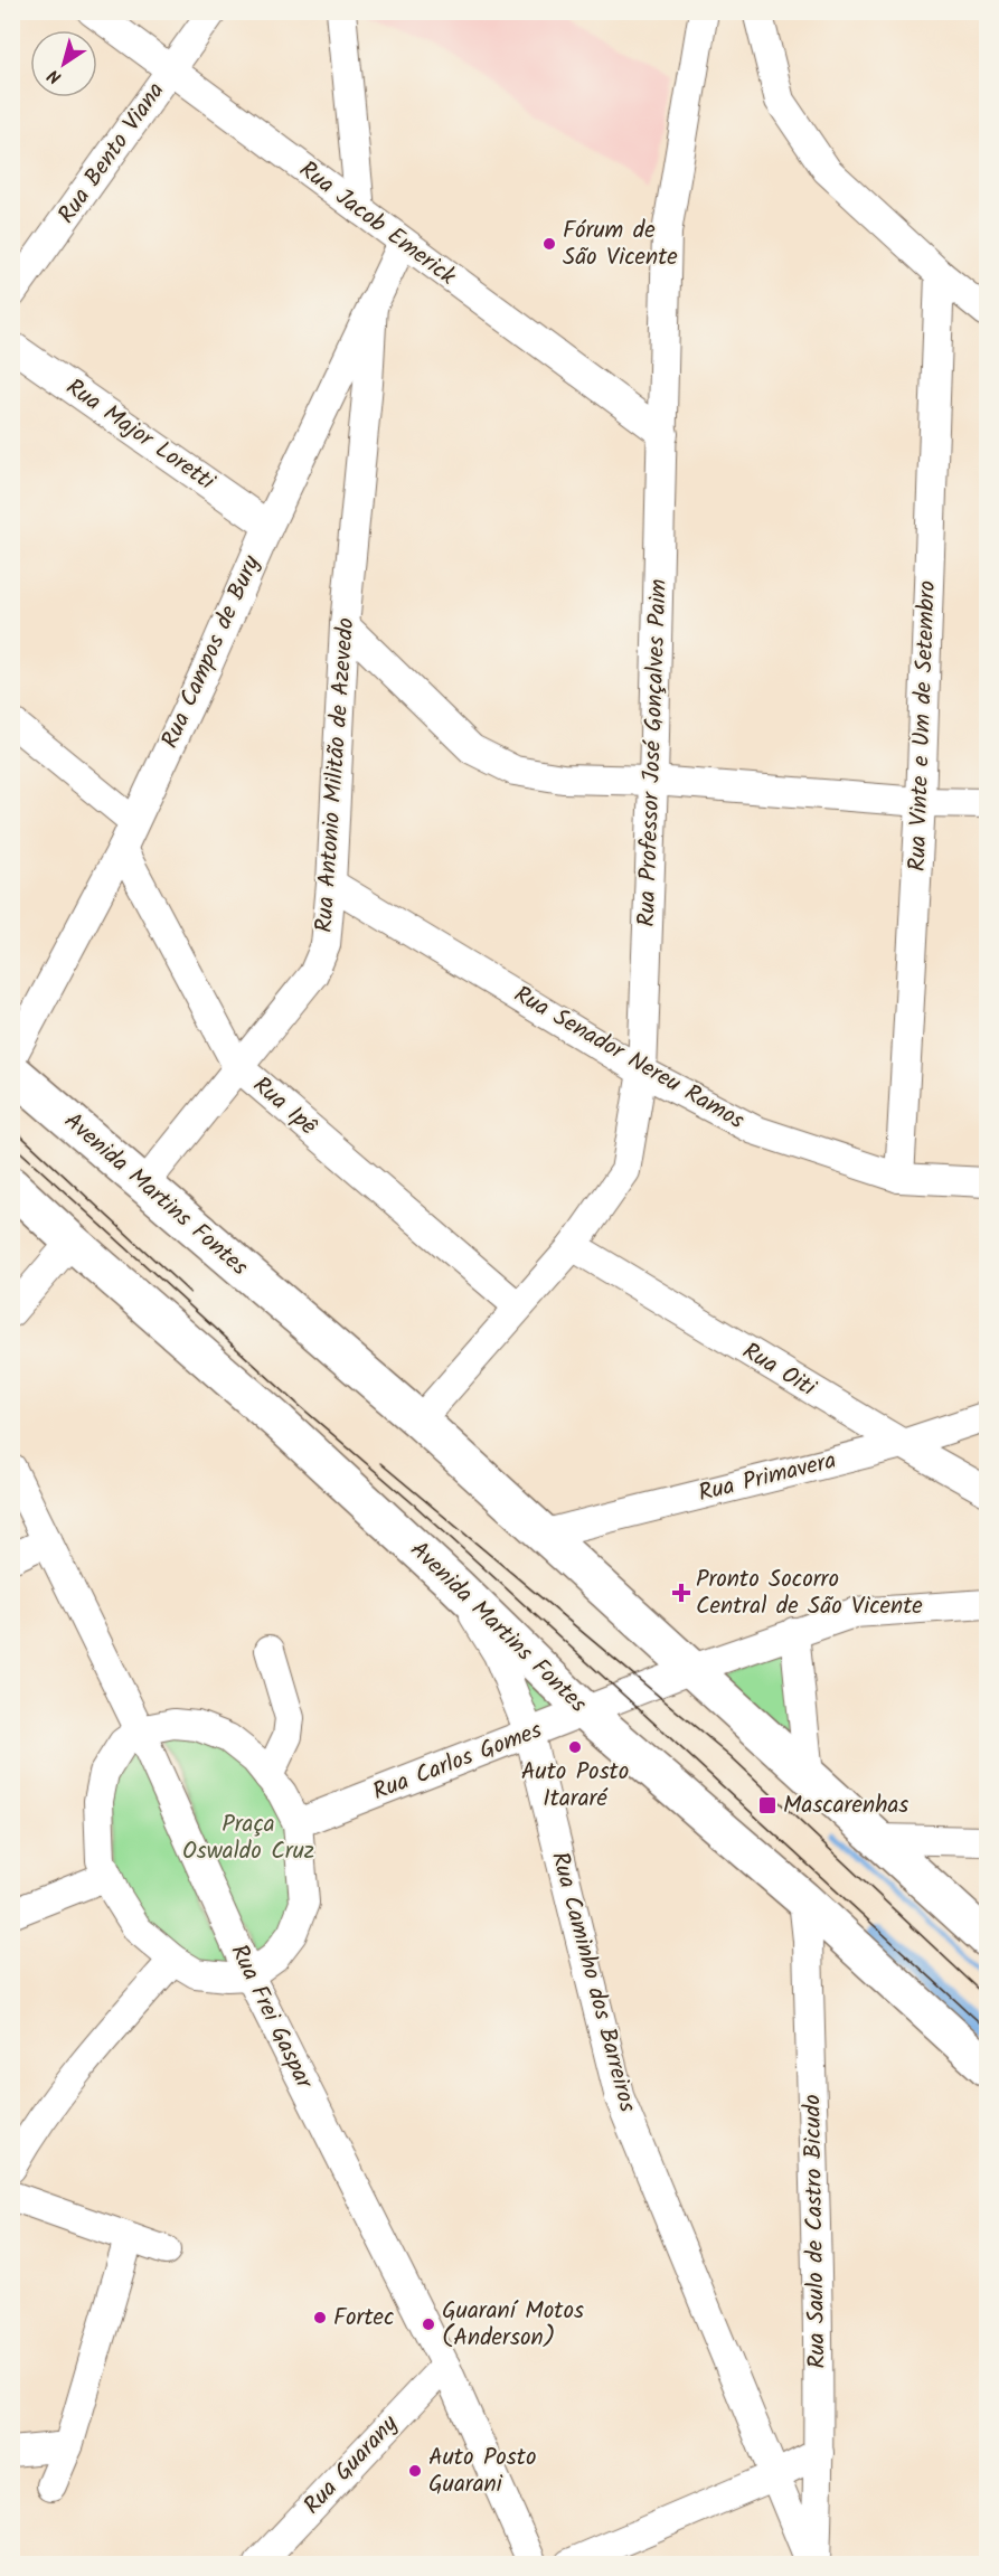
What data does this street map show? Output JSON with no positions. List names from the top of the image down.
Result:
{
  "streets": {
    "main road": ["Avenida Martins Fontes"],
    "street": [
      "Rua Bento Viana",
      "Rua Jacob Emerick",
      "Rua Major Loretti",
      "Rua Campos de Bury",
      "Rua Vinte e Um de Setembro",
      "Rua Professor José Gonçalves Paim",
      "Rua Antonio Militão de Azevedo",
      "Rua Senador Nereu Ramos",
      "Rua Ipê",
      "Rua Oiti",
      "Rua Primavera",
      "Rua Carlos Gomes",
      "Rua Caminho dos Barreiros",
      "Rua Frei Gaspar",
      "Rua Saulo de Castro Bicudo",
      "Rua Guarany"
    ]
  },
  "crossings": [
    ["Rua Bento Viana", "Rua Jacob Emerick"],
    ["Rua Jacob Emerick", "Rua Campos de Bury"],
    ["Rua Jacob Emerick", "Rua Professor José Gonçalves Paim"],
    ["Rua Major Loretti", "Rua Campos de Bury"],
    ["Rua Campos de Bury", "Rua Antonio Militão de Azevedo"],
    ["Rua Campos de Bury", "Rua Ipê"],
    ["Rua Vinte e Um de Setembro", "Rua Senador Nereu Ramos"],
    ["Rua Professor José Gonçalves Paim", "Rua Senador Nereu Ramos"],
    ["Rua Professor José Gonçalves Paim", "Rua Ipê"],
    ["Rua Professor José Gonçalves Paim", "Avenida Martins Fontes"],
    ["Rua Professor José Gonçalves Paim", "Rua Oiti"],
    ["Rua Antonio Militão de Azevedo", "Rua Senador Nereu Ramos"],
    ["Rua Antonio Militão de Azevedo", "Rua Ipê"],
    ["Rua Antonio Militão de Azevedo", "Avenida Martins Fontes"],
    ["Avenida Martins Fontes", "Rua Primavera"],
    ["Avenida Martins Fontes", "Rua Carlos Gomes"],
    ["Avenida Martins Fontes", "Rua Caminho dos Barreiros"],
    ["Avenida Martins Fontes", "Rua Saulo de Castro Bicudo"],
    ["Rua Oiti", "Rua Primavera"],
    ["Rua Carlos Gomes", "Rua Caminho dos Barreiros"],
    ["Rua Caminho dos Barreiros", "Rua Saulo de Castro Bicudo"],
    ["Rua Frei Gaspar", "Rua Guarany"]
  ],
  "parks": ["Praça Oswaldo Cruz"],
  "places": {
    "other": [
      "Fórum de São Vicente",
      "Auto Posto Itararé",
      "Fortec",
      "Guaraní Motos (Anderson)",
      "Auto Posto Guarani"
    ],
    "health": ["Pronto Socorro Central de São Vicente"],
    "transit": ["Mascarenhas"]
  },
  "north": "bottom left"
}
